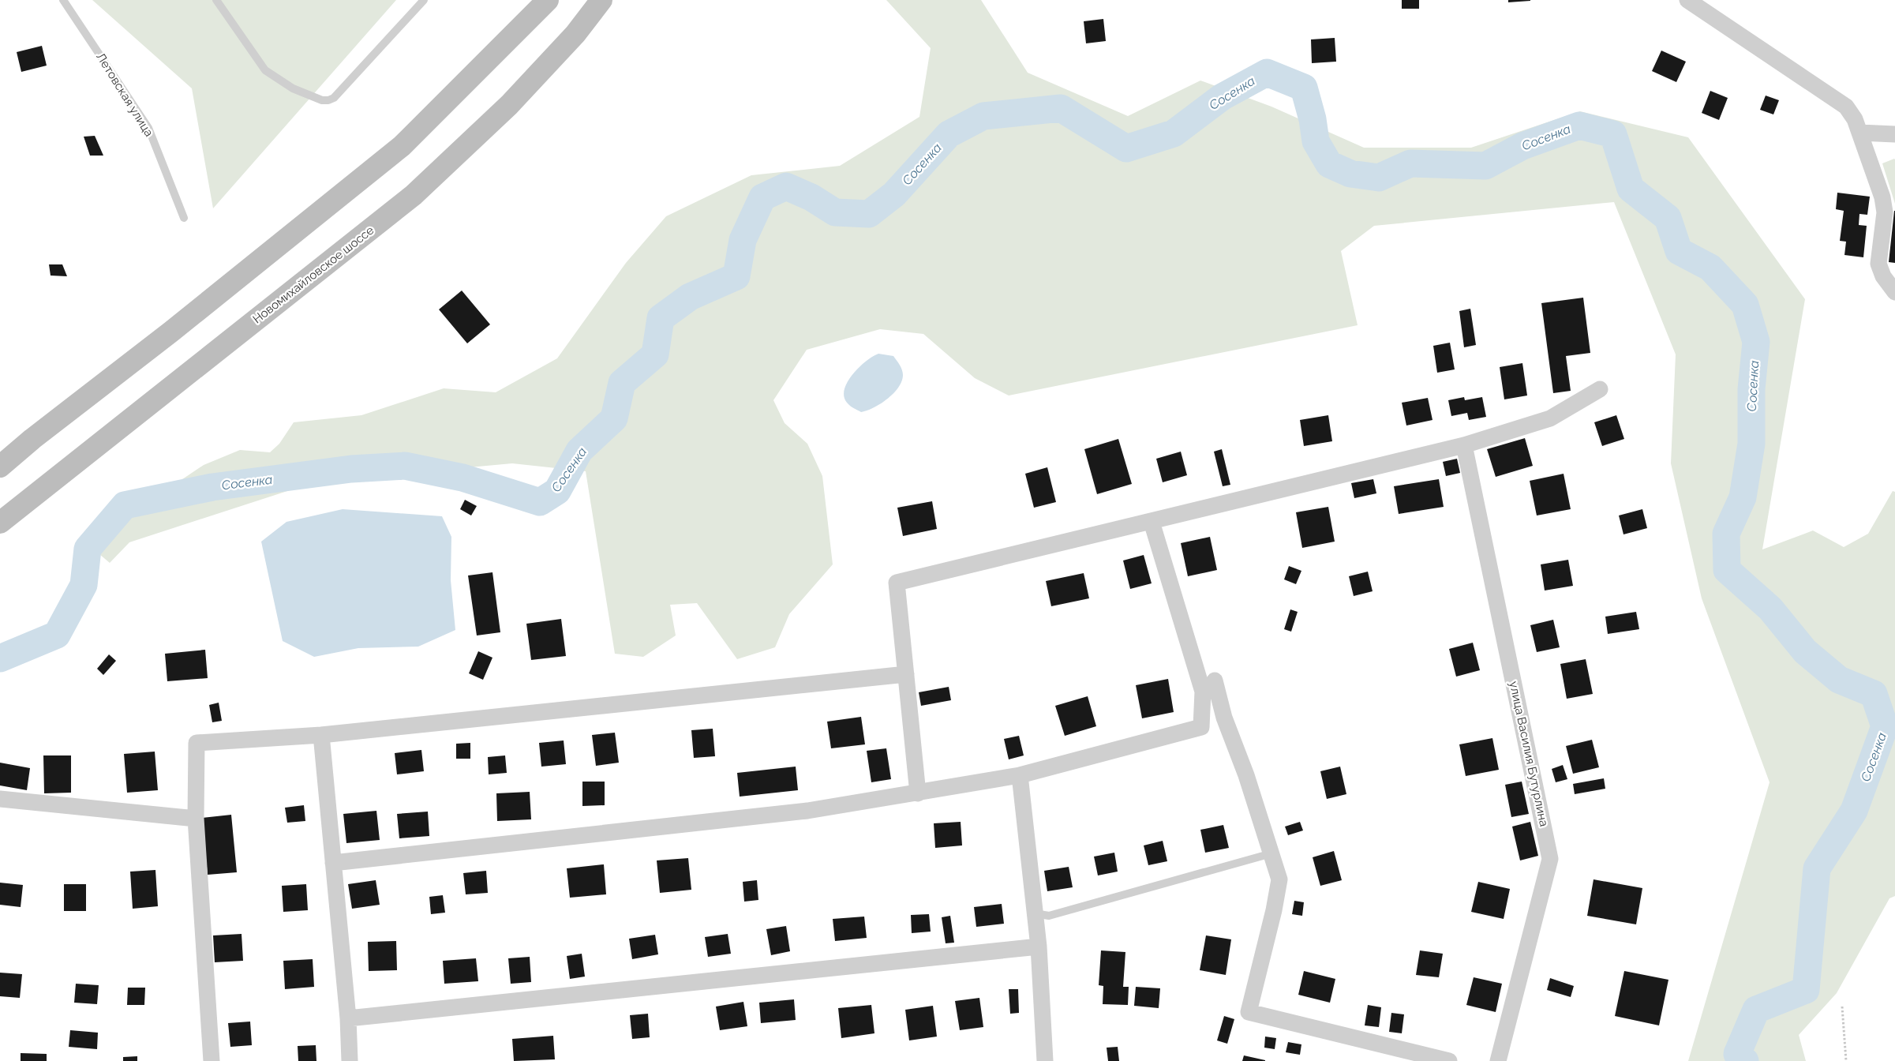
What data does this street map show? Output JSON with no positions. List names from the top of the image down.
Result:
{
  "streets": {
    "main road": ["Новомихайловское шоссе"],
    "street": ["улица Василия Бутурлина"],
    "lane": ["Летовская улица"]
  },
  "water": ["Сосенка"]
}
